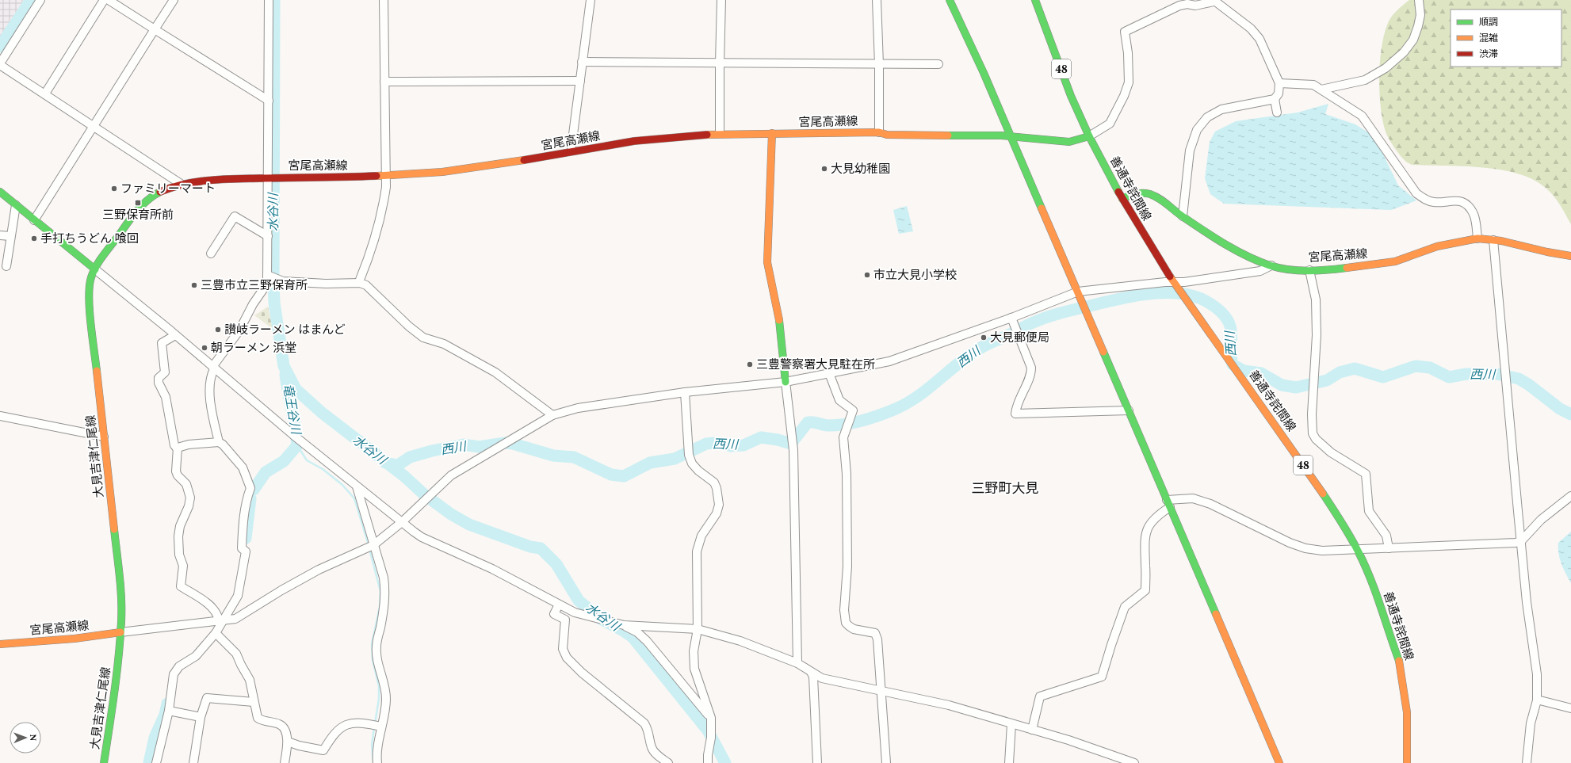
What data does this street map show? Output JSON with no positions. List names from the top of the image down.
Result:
{
  "streets": {
    "main road": [
      "48",
      "宮尾高瀬線",
      "善通寺詫間線",
      "大見吉津仁尾線"
    ]
  },
  "crossings": [
    ["宮尾高瀬線", "善通寺詫間線"],
    ["宮尾高瀬線", "大見吉津仁尾線"]
  ],
  "districts": ["三野町大見"],
  "water": ["水谷川", "西川", "竜王谷川"],
  "places": {
    "other": [
      "大見幼稚園",
      "ファミリーマート",
      "手打ちうどん 喰回",
      "市立大見小学校",
      "三豊市立三野保育所",
      "讃岐ラーメン はまんど",
      "大見郵便局",
      "朝ラーメン 浜堂",
      "三豊警察署大見駐在所"
    ],
    "transit": ["三野保育所前"]
  },
  "legend": ["順調", "混雑", "渋滞"],
  "north": "right"
}
